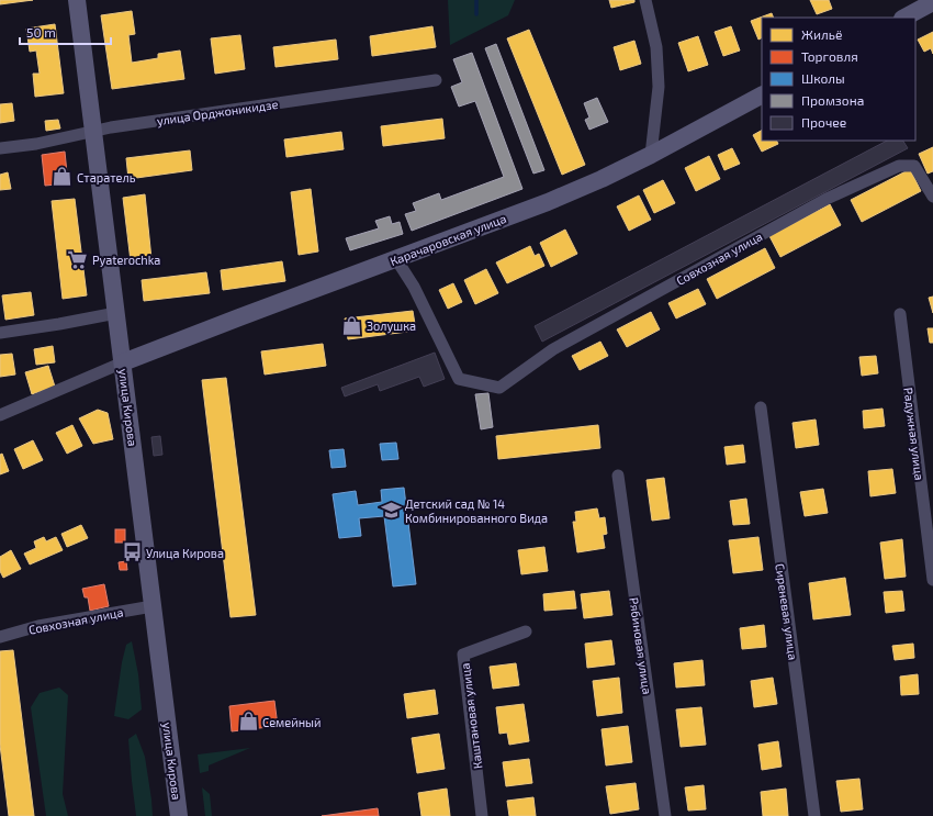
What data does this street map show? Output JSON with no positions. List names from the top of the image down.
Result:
{
  "streets": {
    "street": [
      "улица Орджоникидзе",
      "Карачаровская улица",
      "Совхозная улица",
      "улица Кирова",
      "Радужная улица",
      "Сиреневая улица",
      "Рябиновая улица",
      "Каштановая улица"
    ]
  },
  "crossings": [
    ["улица Орджоникидзе", "улица Кирова"],
    ["Карачаровская улица", "Совхозная улица"],
    ["Карачаровская улица", "улица Кирова"],
    ["Совхозная улица", "улица Кирова"]
  ],
  "places": {
    "shop": ["Старатель", "Золушка", "Семейный"],
    "supermarket": ["Pyaterochka"],
    "school or university": ["Детский сад № 14 Комбинированного Вида"],
    "bus stop": ["Улица Кирова"]
  },
  "legend": [
    "Жильё",
    "Торговля",
    "Школы",
    "Промзона",
    "Прочее"
  ],
  "scale_bar": "50 m"
}
